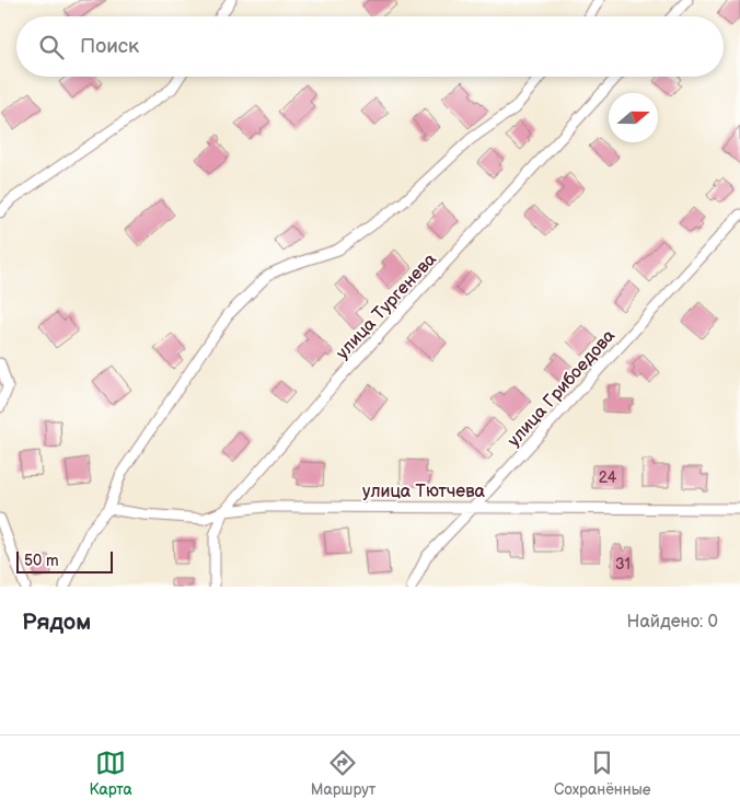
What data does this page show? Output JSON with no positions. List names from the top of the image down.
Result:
{
  "streets": {
    "street": ["улица Тургенева", "улица Грибоедова", "улица Тютчева"]
  },
  "crossings": [
    ["улица Тургенева", "улица Тютчева"],
    ["улица Грибоедова", "улица Тютчева"]
  ],
  "house_numbers": ["24", "31"],
  "scale_bar": "50 m",
  "north": "right",
  "page": {
    "search": "Поиск",
    "scale": "50 m",
    "heading": ["Рядом", "Найдено: 0"],
    "nav": ["Карта", "Маршрут", "Сохранённые"]
  }
}
